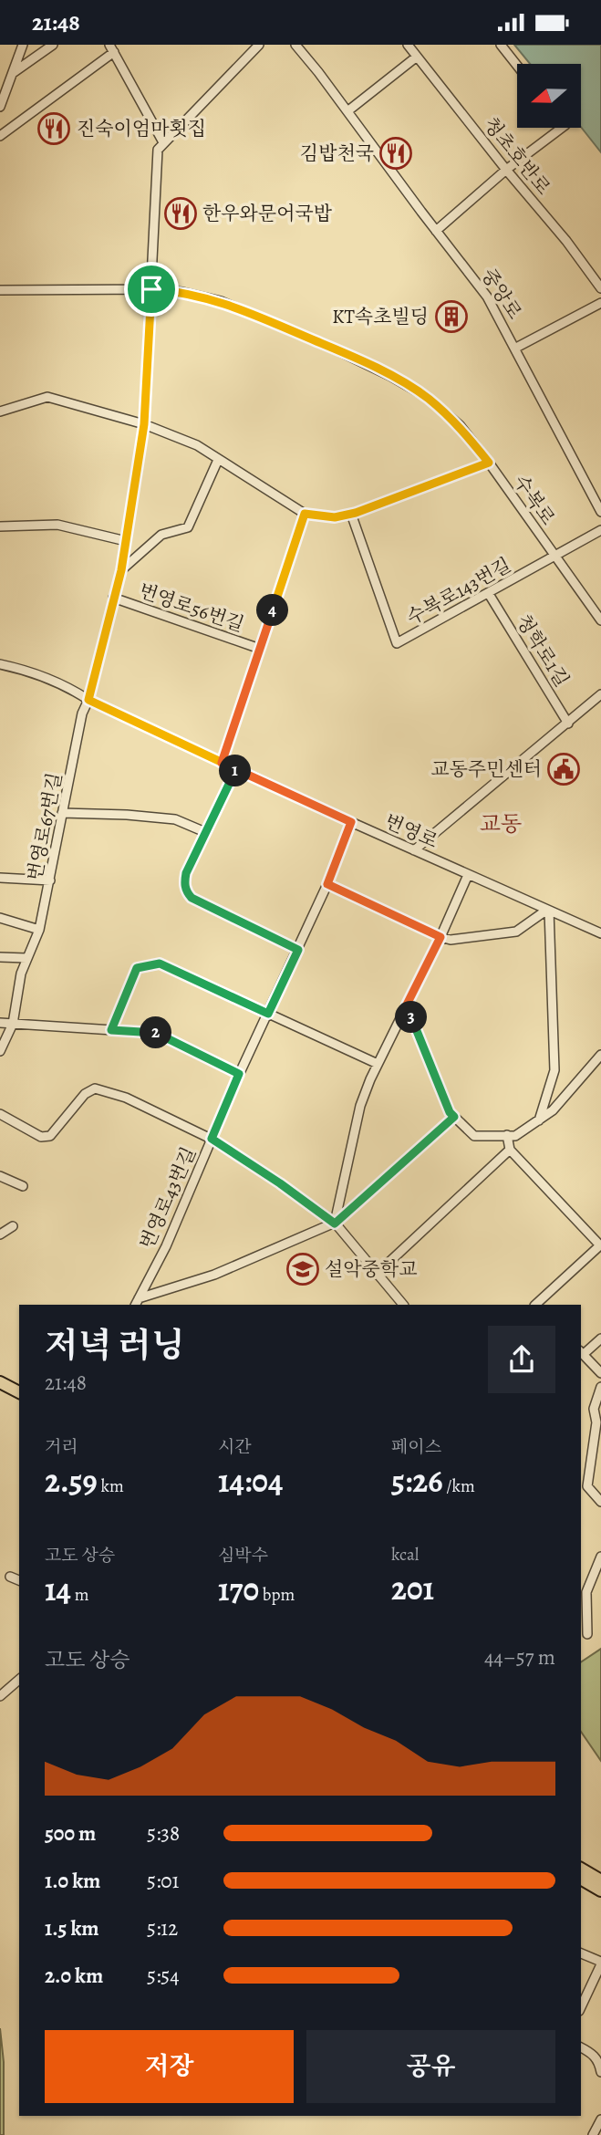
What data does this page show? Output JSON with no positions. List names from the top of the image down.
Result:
{
  "streets": {
    "street": [
      "청초호반로",
      "중앙로",
      "수복로",
      "수복로143번길",
      "번영로56번길",
      "청학로1길",
      "번영로67번길",
      "번영로",
      "번영로43번길"
    ]
  },
  "crossings": [
    ["수복로", "수복로143번길"],
    ["수복로", "번영로67번길"],
    ["수복로143번길", "청학로1길"],
    ["번영로56번길", "번영로67번길"],
    ["번영로56번길", "번영로"],
    ["번영로67번길", "번영로"],
    ["번영로", "번영로43번길"]
  ],
  "districts": ["교동"],
  "places": {
    "restaurant": ["진숙이엄마횟집", "김밥천국", "한우와문어국밥"],
    "building": ["KT속초빌딩"],
    "public building": ["교동주민센터"],
    "school or university": ["설악중학교"]
  },
  "north": "left",
  "page": {
    "status": "21:48",
    "pins": [
      "4",
      "1",
      "3",
      "2"
    ],
    "heading": ["저녁 러닝", "21:48"],
    "stats": [
      ["거리", "2.59 km"],
      ["시간", "14:04"],
      ["페이스", "5:26 /km"],
      ["고도 상승", "14 m"],
      ["심박수", "170 bpm"],
      ["kcal", "201"]
    ],
    "chart": ["고도 상승", "44–57 m"],
    "list": [
      {
        "name": "500 m",
        "note": "5:38"
      },
      {
        "name": "1.0 km",
        "note": "5:01"
      },
      {
        "name": "1.5 km",
        "note": "5:12"
      },
      {
        "name": "2.0 km",
        "note": "5:54"
      }
    ],
    "buttons": ["저장", "공유"]
  }
}
